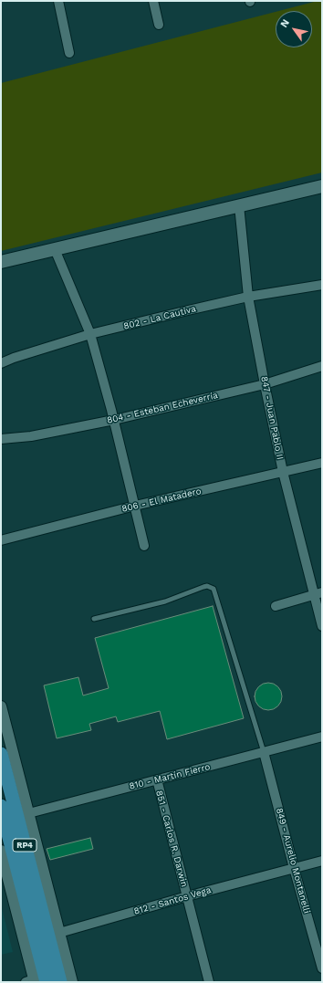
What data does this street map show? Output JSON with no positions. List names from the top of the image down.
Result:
{
  "streets": {
    "main road": ["RP4"],
    "street": [
      "802 - La Cautiva",
      "804 - Esteban Echeverría",
      "847 - Juan Pablo II",
      "806 - El Matadero",
      "810 - Martín Fierro",
      "851 - Carlos R. Darwin",
      "849 - Aurelio Montanelli",
      "812 - Santos Vega"
    ]
  },
  "crossings": [
    ["802 - La Cautiva", "847 - Juan Pablo II"],
    ["804 - Esteban Echeverría", "847 - Juan Pablo II"],
    ["847 - Juan Pablo II", "806 - El Matadero"],
    ["810 - Martín Fierro", "851 - Carlos R. Darwin"],
    ["810 - Martín Fierro", "RP4"],
    ["810 - Martín Fierro", "849 - Aurelio Montanelli"],
    ["851 - Carlos R. Darwin", "812 - Santos Vega"],
    ["RP4", "812 - Santos Vega"],
    ["849 - Aurelio Montanelli", "812 - Santos Vega"]
  ],
  "north": "top left"
}
